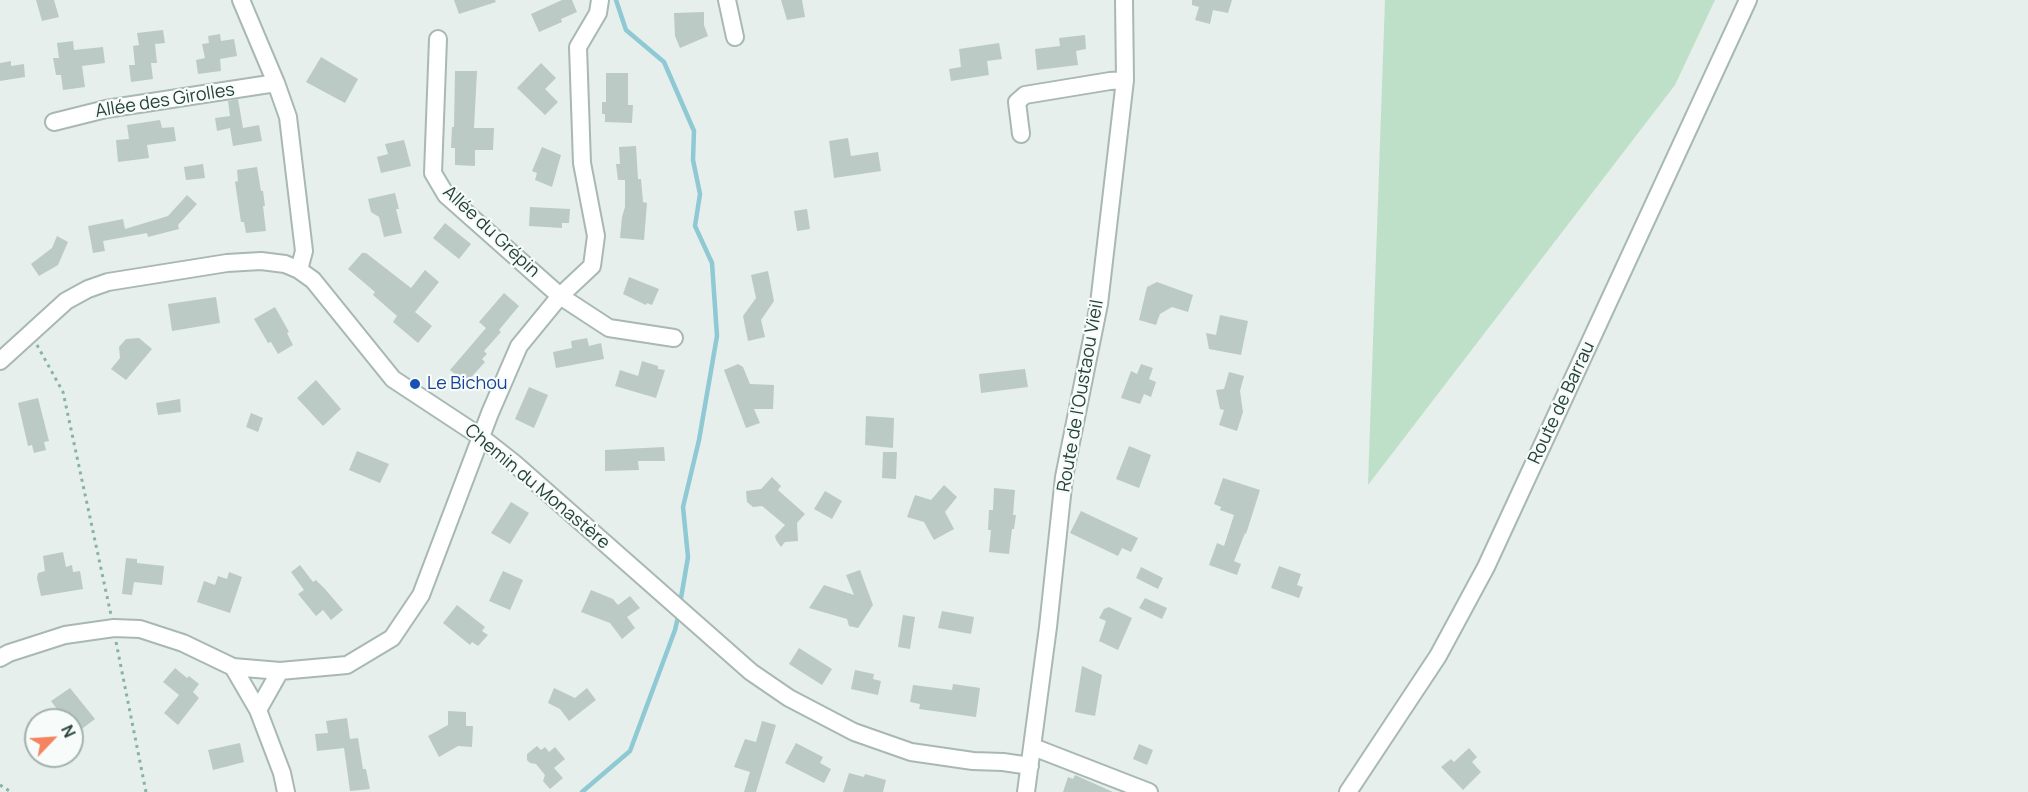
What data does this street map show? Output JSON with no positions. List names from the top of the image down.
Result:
{
  "streets": {
    "street": [
      "Allée des Girolles",
      "Allée du Grépin",
      "Route de l'Oustaou Vieil",
      "Route de Barrau",
      "Chemin du Monastère"
    ]
  },
  "crossings": [
    ["Route de l'Oustaou Vieil", "Chemin du Monastère"]
  ],
  "places": ["Le Bichou"],
  "north": "top right"
}
